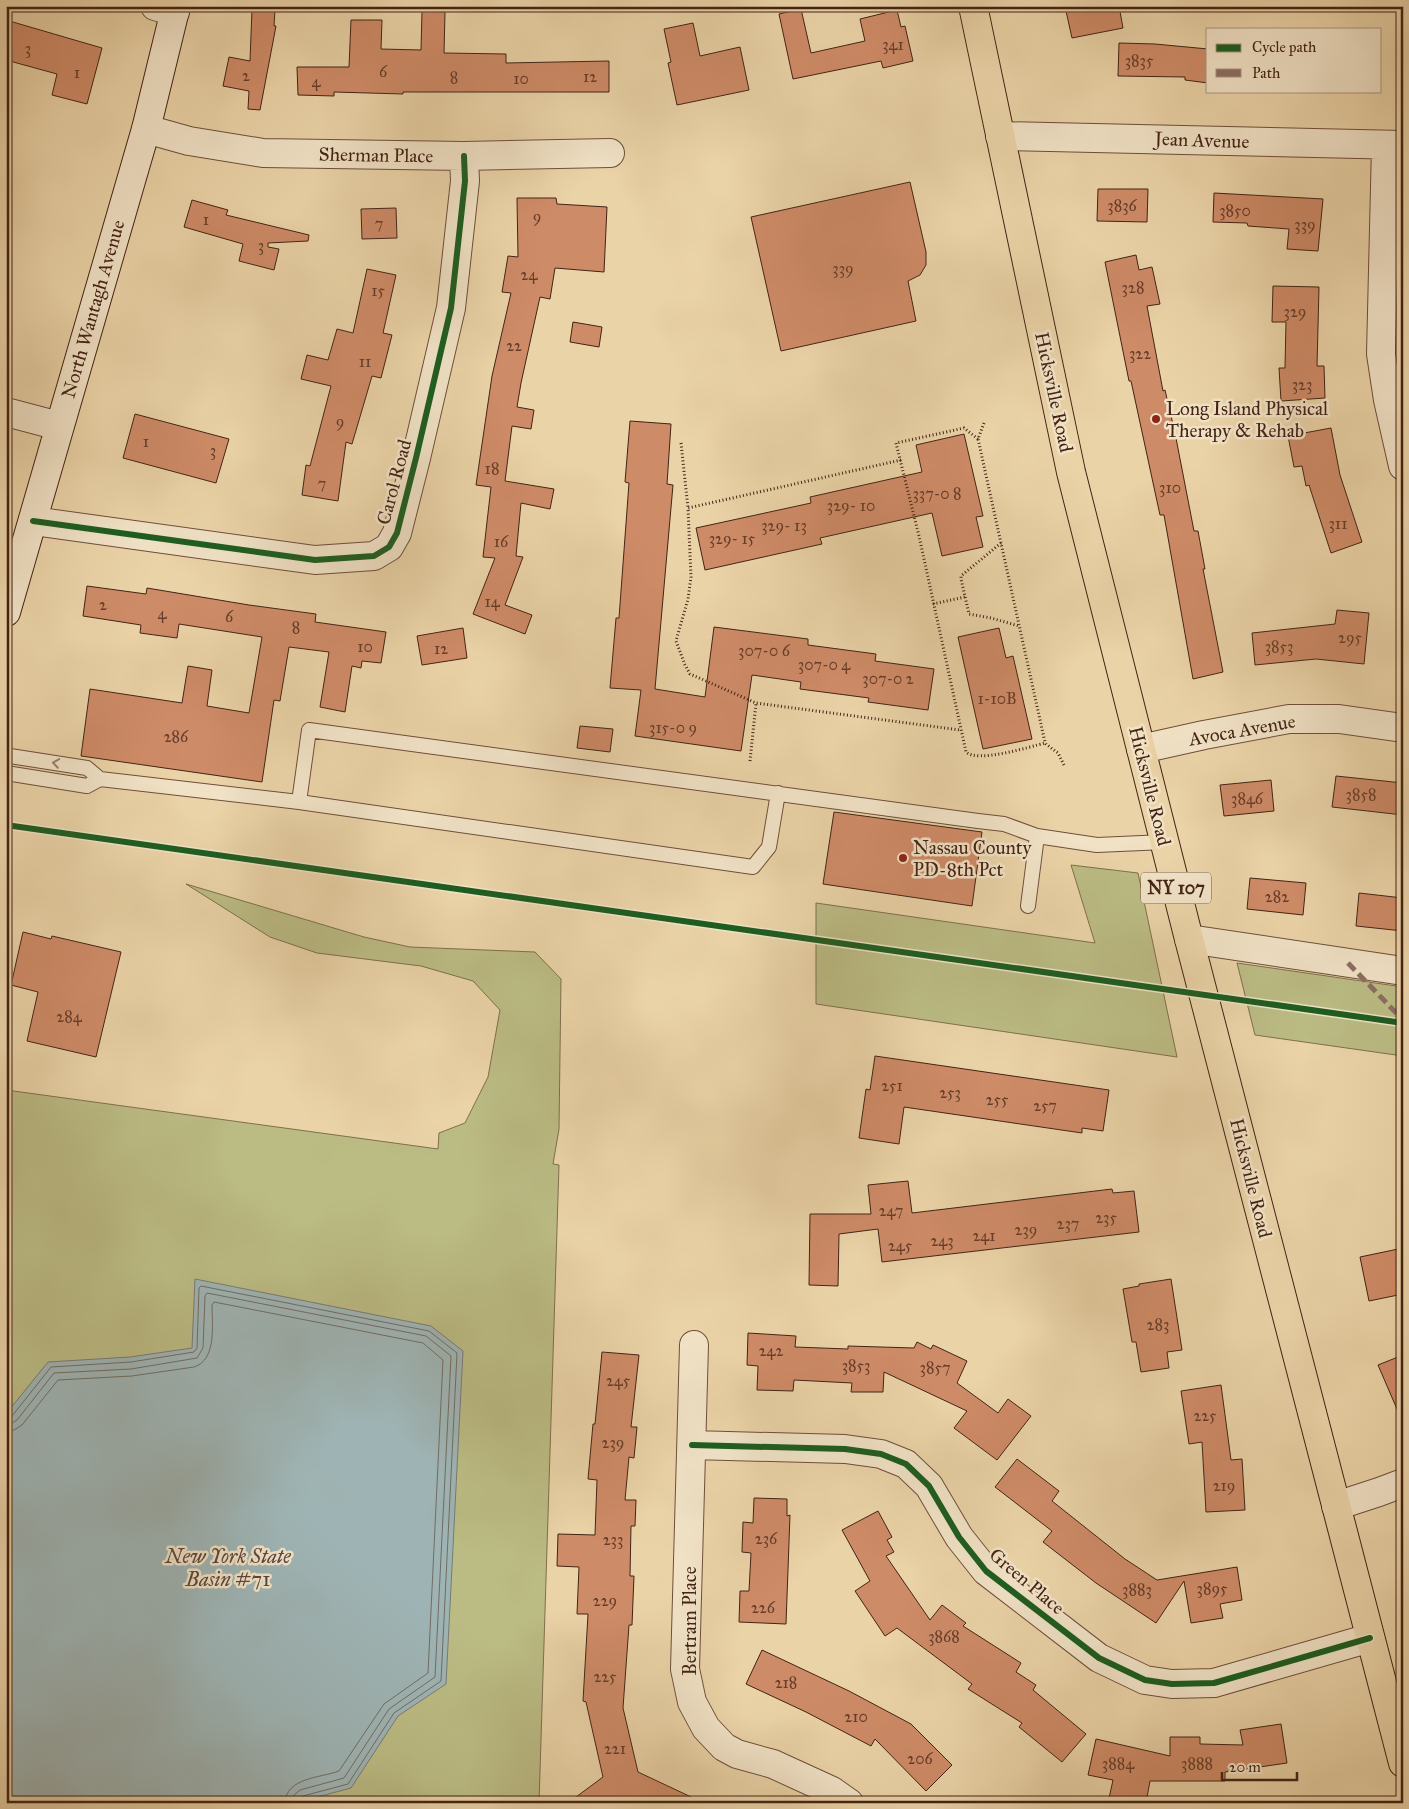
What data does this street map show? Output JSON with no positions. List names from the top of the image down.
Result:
{
  "streets": {
    "main road": ["Hicksville Road", "NY 107"],
    "street": [
      "Jean Avenue",
      "Sherman Place",
      "North Wantagh Avenue",
      "Carol Road",
      "Avoca Avenue",
      "Green Place",
      "Bertram Place"
    ]
  },
  "crossings": [
    ["Jean Avenue", "Hicksville Road"],
    ["Sherman Place", "North Wantagh Avenue"],
    ["Sherman Place", "Carol Road"],
    ["North Wantagh Avenue", "Carol Road"],
    ["Hicksville Road", "Avoca Avenue"],
    ["Hicksville Road", "Green Place"],
    ["Green Place", "Bertram Place"]
  ],
  "water": ["New York State Basin #71"],
  "places": ["Long Island Physical Therapy & Rehab", "Nassau County PD-8th Pct"],
  "house_numbers": [
    "341",
    "3",
    "3835",
    "6",
    "1",
    "2",
    "12",
    "8",
    "10",
    "4",
    "3836",
    "3850",
    "9",
    "1",
    "7",
    "339",
    "3",
    "339",
    "24",
    "328",
    "15",
    "329",
    "22",
    "322",
    "11",
    "323",
    "9",
    "1",
    "3",
    "18",
    "7",
    "310",
    "337-0 8",
    "329- 10",
    "311",
    "329- 13",
    "329- 15",
    "16",
    "14",
    "2",
    "4",
    "6",
    "8",
    "295",
    "10",
    "3853",
    "12",
    "307-0 6",
    "307-0 4",
    "307-0 2",
    "1-10B",
    "315-0 9",
    "286",
    "3858",
    "3846",
    "282",
    "284",
    "251",
    "253",
    "255",
    "257",
    "247",
    "235",
    "237",
    "239",
    "241",
    "243",
    "245",
    "283",
    "242",
    "3853",
    "3857",
    "245",
    "225",
    "239",
    "219",
    "236",
    "233",
    "3895",
    "3883",
    "229",
    "226",
    "3868",
    "225",
    "218",
    "210",
    "221",
    "206",
    "3884",
    "3888"
  ],
  "legend": ["Cycle path", "Path"],
  "scale_bar": "20 m"
}
